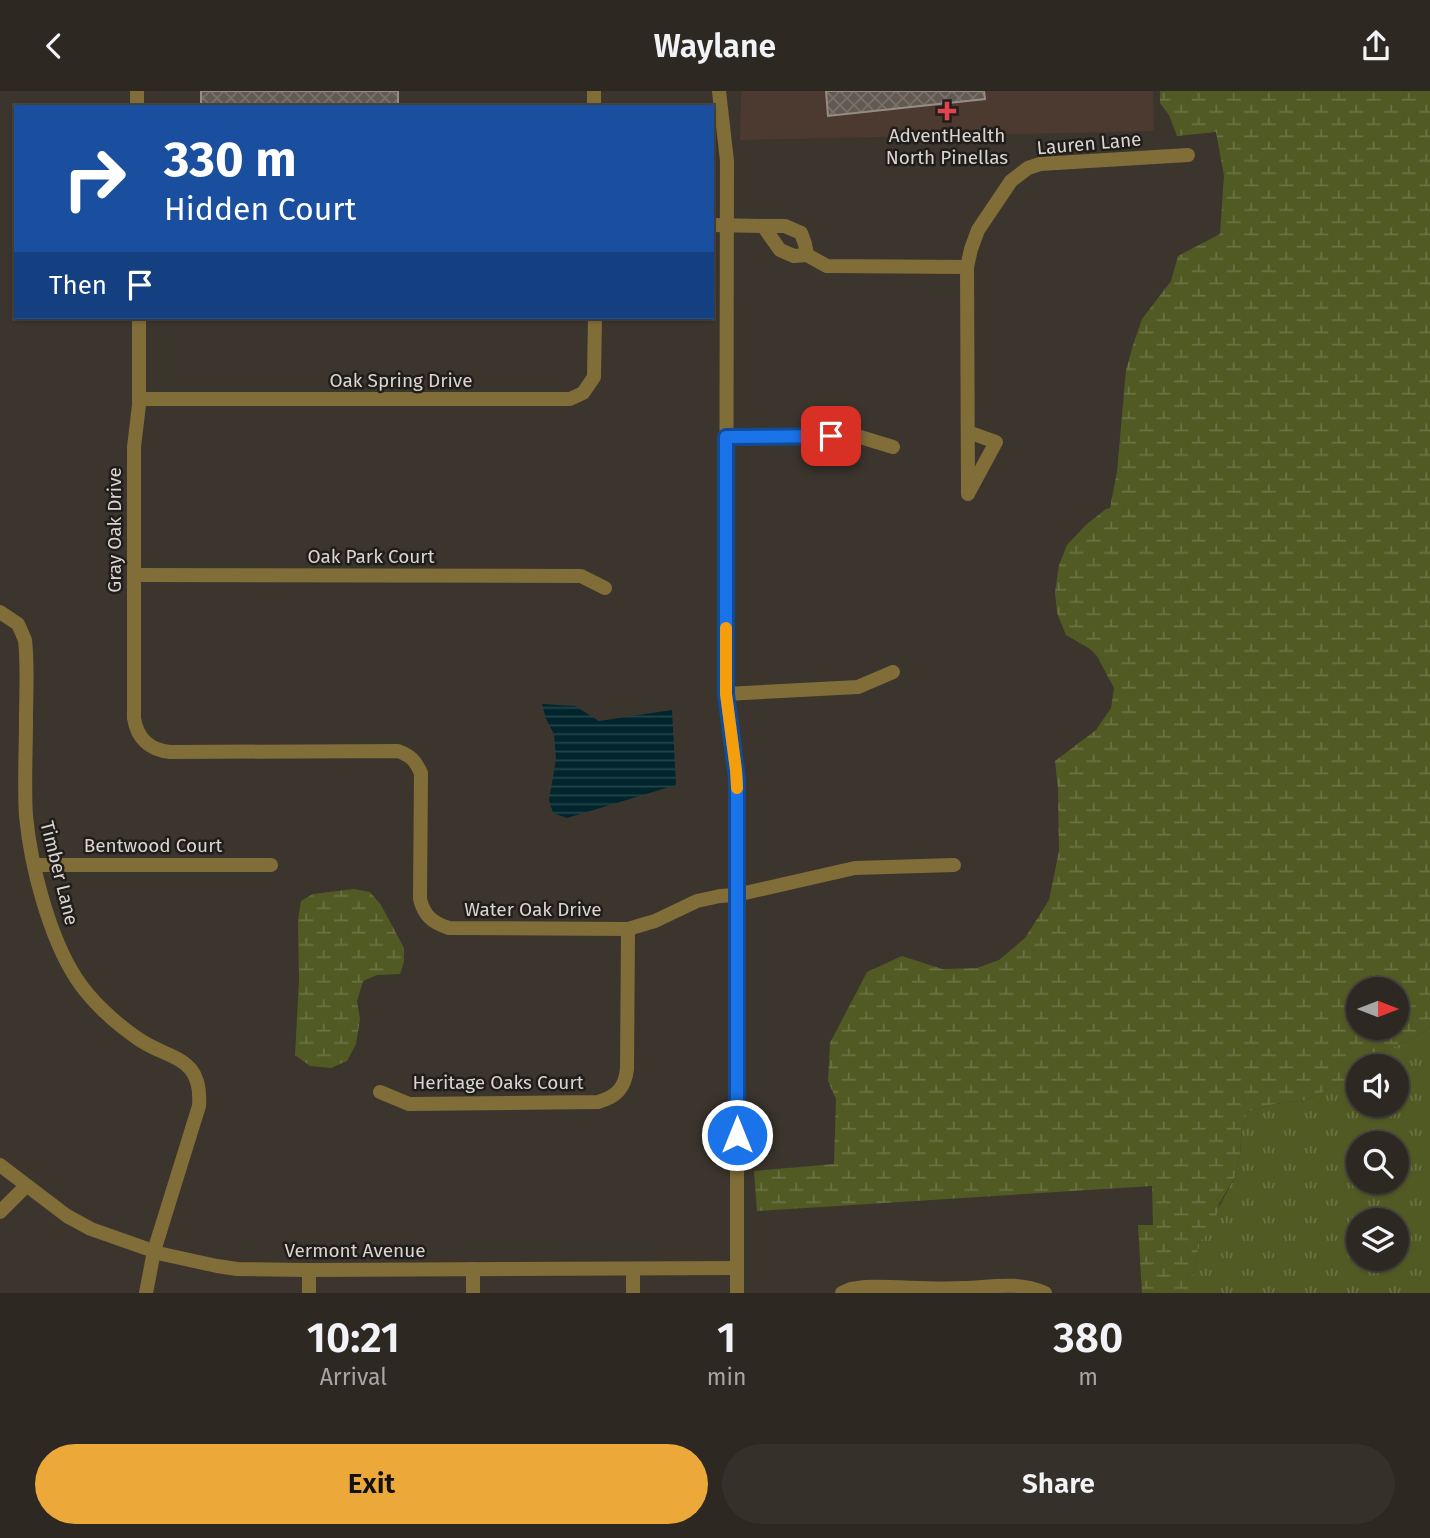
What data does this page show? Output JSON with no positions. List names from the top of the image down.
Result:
{
  "streets": {
    "street": [
      "Lauren Lane",
      "Oak Spring Drive",
      "Gray Oak Drive",
      "Oak Park Court",
      "Bentwood Court",
      "Timber Lane",
      "Water Oak Drive",
      "Heritage Oaks Court",
      "Vermont Avenue"
    ]
  },
  "crossings": [
    ["Oak Spring Drive", "Gray Oak Drive"],
    ["Gray Oak Drive", "Oak Park Court"],
    ["Gray Oak Drive", "Water Oak Drive"],
    ["Bentwood Court", "Timber Lane"],
    ["Timber Lane", "Vermont Avenue"],
    ["Water Oak Drive", "Heritage Oaks Court"]
  ],
  "places": {
    "health": ["AdventHealth North Pinellas"]
  },
  "north": "right",
  "page": {
    "header": "Waylane",
    "turn": ["330 m", "Hidden Court"],
    "then": "Then",
    "eta": [
      "10:21",
      "Arrival",
      "1",
      "min",
      "380",
      "m"
    ],
    "buttons": ["Exit", "Share"]
  }
}
